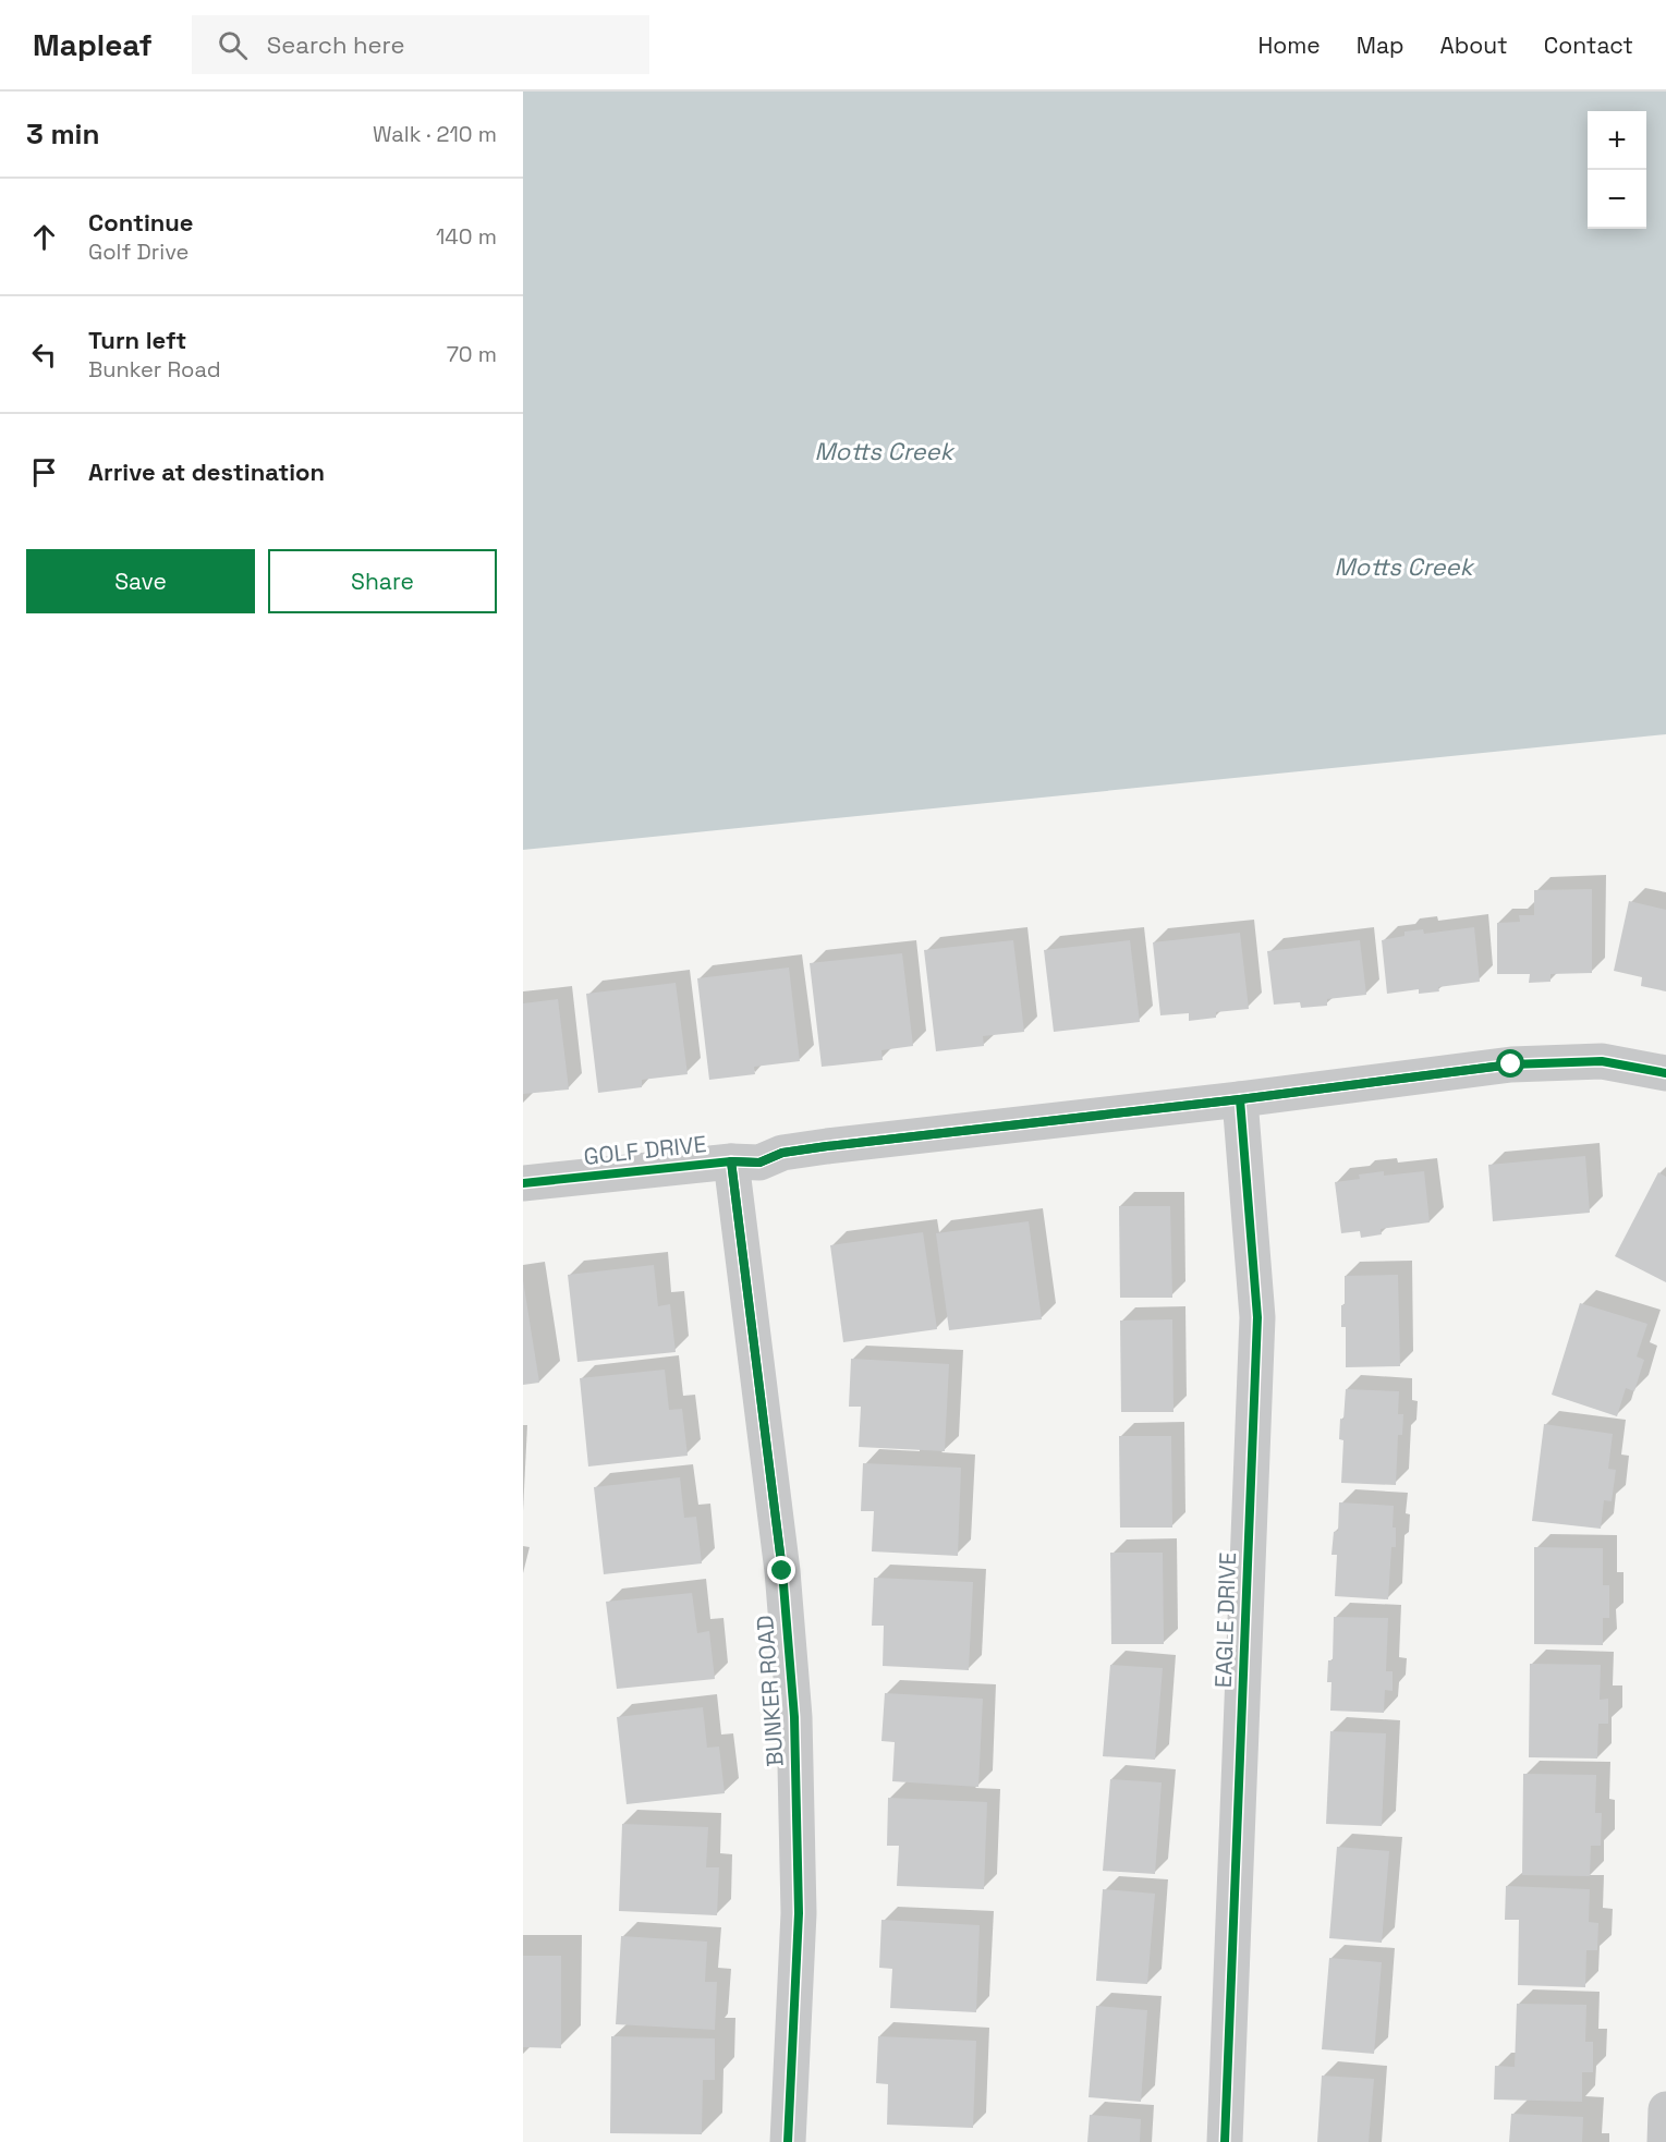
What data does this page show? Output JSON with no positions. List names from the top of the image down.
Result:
{
  "streets": {
    "street": ["GOLF DRIVE", "EAGLE DRIVE", "BUNKER ROAD"]
  },
  "crossings": [
    ["GOLF DRIVE", "EAGLE DRIVE"],
    ["GOLF DRIVE", "BUNKER ROAD"]
  ],
  "water": ["Motts Creek"],
  "page": {
    "header": "Mapleaf",
    "search": "Search here",
    "nav": [
      "Home",
      "Map",
      "About",
      "Contact"
    ],
    "heading": ["3 min", "Walk · 210 m"],
    "map_buttons": ["+", "−"],
    "list": [
      ["Continue", "Golf Drive", "140 m"],
      ["Turn left", "Bunker Road", "70 m"],
      "Arrive at destination"
    ],
    "buttons": ["Save", "Share"]
  }
}
